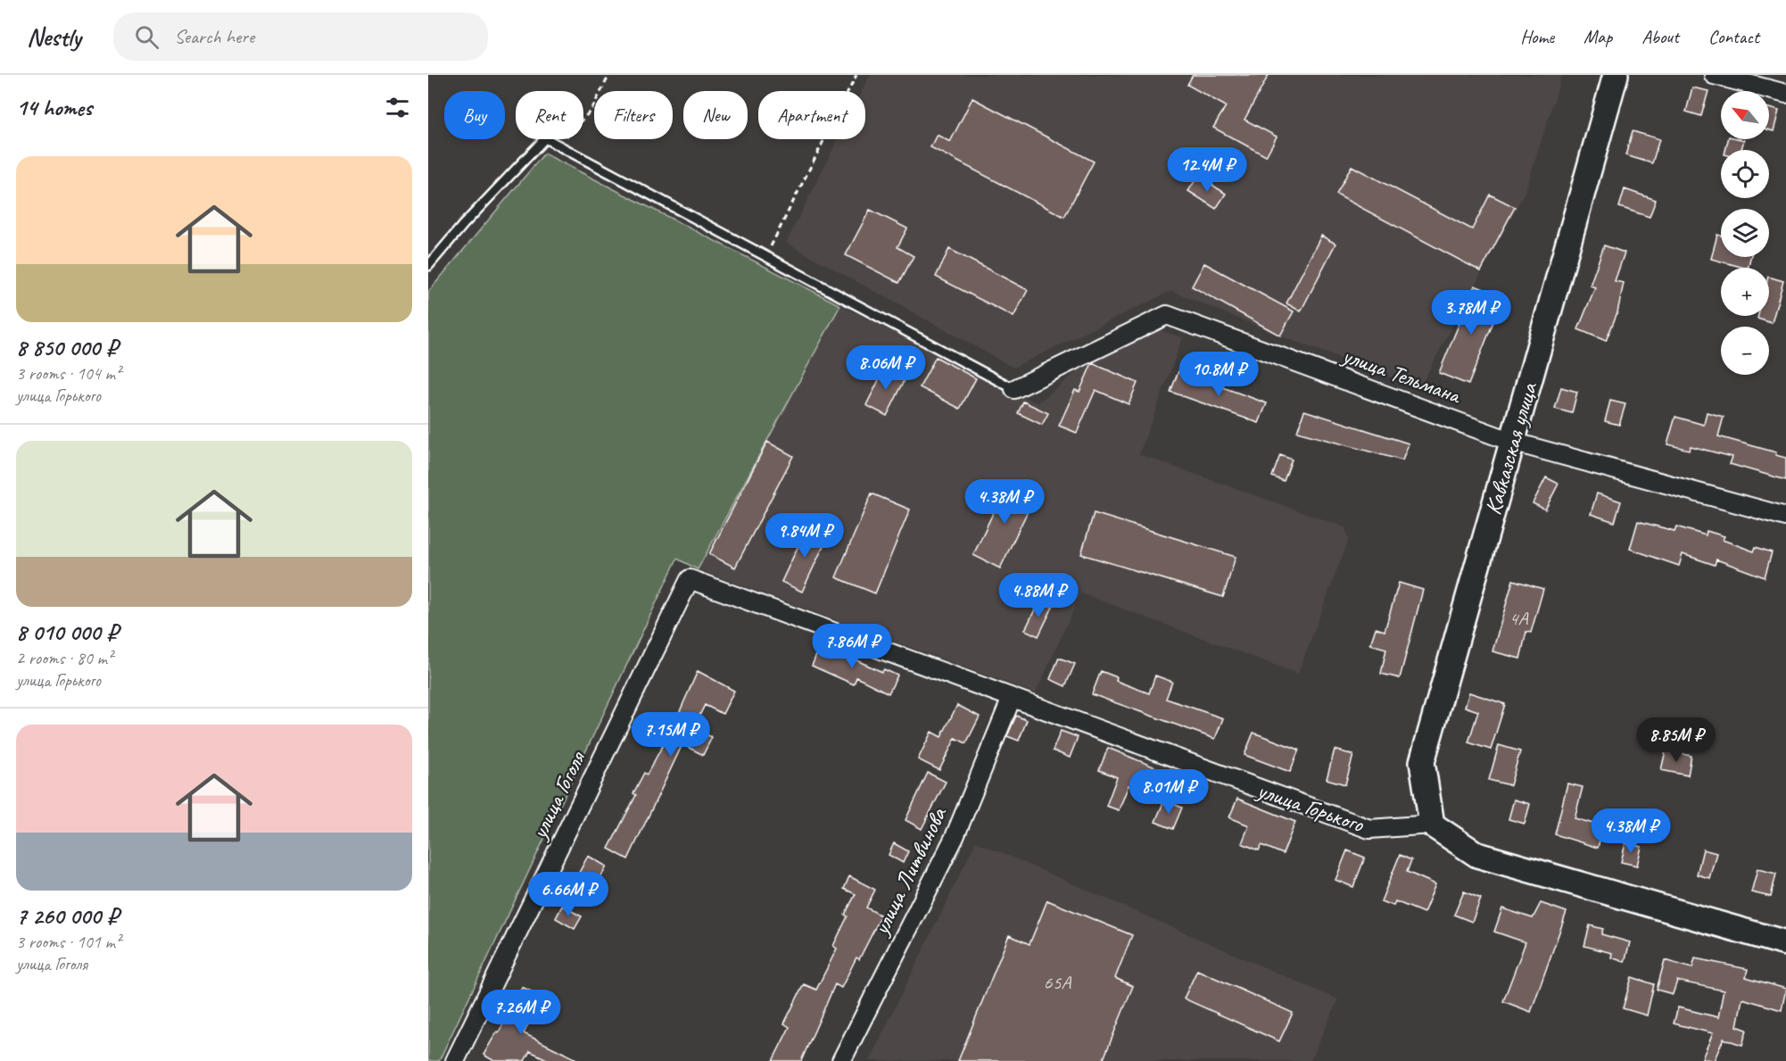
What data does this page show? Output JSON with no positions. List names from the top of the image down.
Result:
{
  "streets": {
    "main road": ["Кавказская улица"],
    "street": [
      "улица Тельмана",
      "улица Гоголя",
      "улица Горького",
      "улица Литвинова"
    ]
  },
  "crossings": [
    ["улица Тельмана", "Кавказская улица"],
    ["Кавказская улица", "улица Горького"],
    ["улица Гоголя", "улица Горького"],
    ["улица Горького", "улица Литвинова"]
  ],
  "house_numbers": ["4А", "65А"],
  "north": "top left",
  "page": {
    "header": "Nestly",
    "search": "Search here",
    "nav": [
      "Home",
      "Map",
      "About",
      "Contact"
    ],
    "heading": "14 homes",
    "map_buttons": ["+", "−"],
    "chip": [
      "Buy",
      "Rent",
      "Filters",
      "New",
      "Apartment"
    ],
    "list": [
      {
        "name": "8 850 000 ₽",
        "note": "3 rooms · 104 m² · улица Горького"
      },
      {
        "name": "8 010 000 ₽",
        "note": "2 rooms · 80 m² · улица Горького"
      },
      {
        "name": "7 260 000 ₽",
        "note": "3 rooms · 101 m² · улица Гоголя"
      }
    ],
    "price": [
      "12.4M ₽",
      "3.78M ₽",
      "8.06M ₽",
      "10.8M ₽",
      "4.38M ₽",
      "9.84M ₽",
      "4.88M ₽",
      "7.86M ₽",
      "7.15M ₽",
      "8.85M ₽",
      "8.01M ₽",
      "4.38M ₽",
      "6.66M ₽",
      "7.26M ₽"
    ]
  }
}
